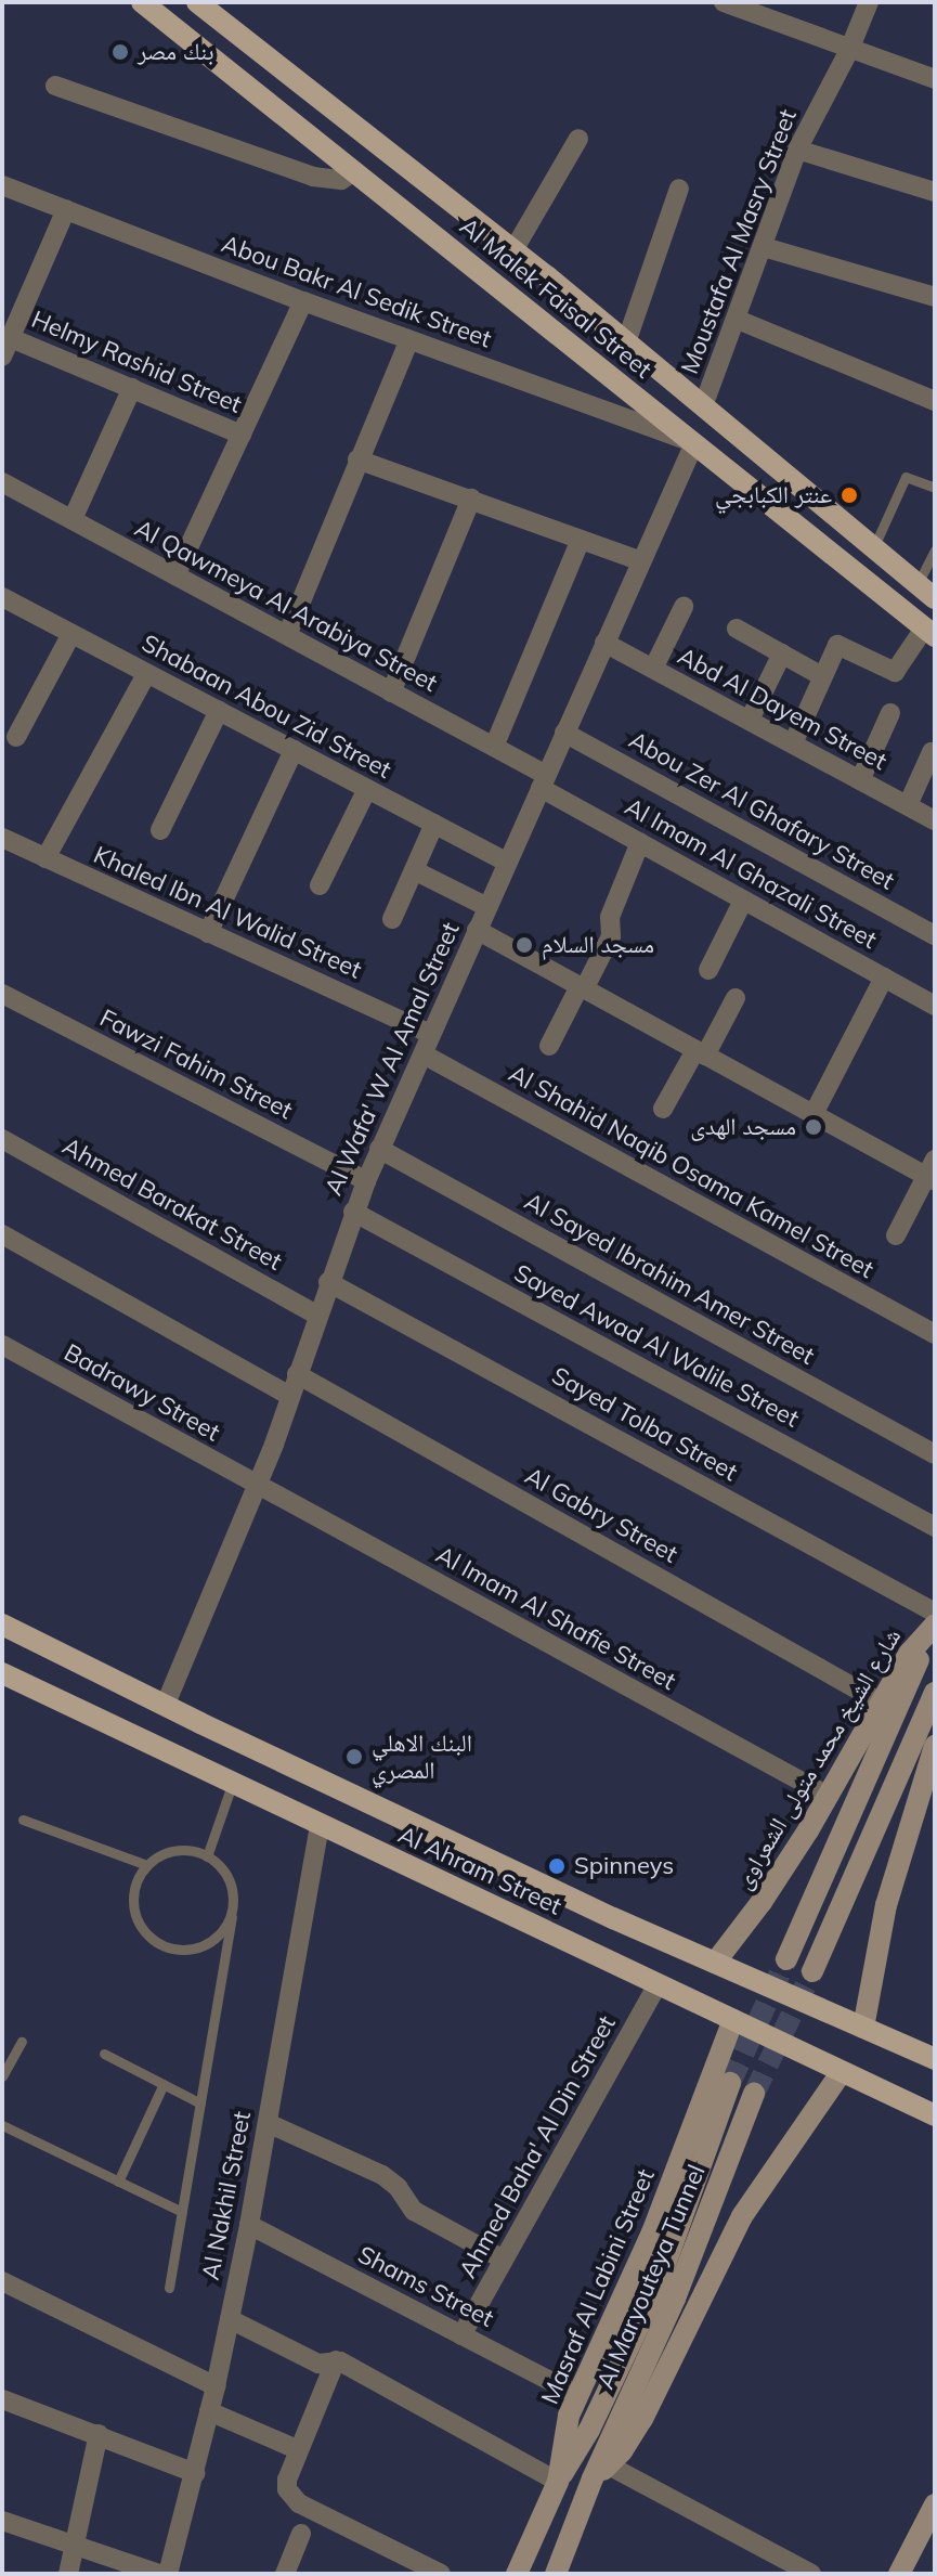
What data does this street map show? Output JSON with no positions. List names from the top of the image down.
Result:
{
  "streets": {
    "main road": [
      "Al Malek Faisal Street",
      "شارع الشيخ محمد متولى الشعراوى",
      "Al Ahram Street",
      "Al Maryouteya Tunnel",
      "Masraf Al Labini Street"
    ],
    "street": [
      "Moustafa Al Masry Street",
      "Abou Bakr Al Sedik Street",
      "Helmy Rashid Street",
      "Al Qawmeya Al Arabiya Street",
      "Shabaan Abou Zid Street",
      "Abd Al Dayem Street",
      "Abou Zer Al Ghafary Street",
      "Al Imam Al Ghazali Street",
      "Khaled Ibn Al Walid Street",
      "Al Wafa' W Al Amal Street",
      "Fawzi Fahim Street",
      "Al Shahid Naqib Osama Kamel Street",
      "Ahmed Barakat Street",
      "Al Sayed Ibrahim Amer Street",
      "Sayed Awad Al Walile Street",
      "Badrawy Street",
      "Sayed Tolba Street",
      "Al Gabry Street",
      "Al Imam Al Shafie Street",
      "Ahmed Baha' Al Din Street",
      "Al Nakhil Street",
      "Shams Street"
    ]
  },
  "crossings": [
    ["Moustafa Al Masry Street", "Al Malek Faisal Street"],
    ["Abou Bakr Al Sedik Street", "Al Malek Faisal Street"],
    ["Abou Bakr Al Sedik Street", "Al Wafa' W Al Amal Street"],
    ["Al Malek Faisal Street", "Al Wafa' W Al Amal Street"],
    ["Al Qawmeya Al Arabiya Street", "Al Imam Al Ghazali Street"],
    ["Al Qawmeya Al Arabiya Street", "Al Wafa' W Al Amal Street"],
    ["Shabaan Abou Zid Street", "Al Wafa' W Al Amal Street"],
    ["Abd Al Dayem Street", "Al Wafa' W Al Amal Street"],
    ["Abou Zer Al Ghafary Street", "Al Wafa' W Al Amal Street"],
    ["Al Imam Al Ghazali Street", "Al Wafa' W Al Amal Street"],
    ["Khaled Ibn Al Walid Street", "Al Wafa' W Al Amal Street"],
    ["Al Wafa' W Al Amal Street", "Fawzi Fahim Street"],
    ["Al Wafa' W Al Amal Street", "Al Shahid Naqib Osama Kamel Street"],
    ["Al Wafa' W Al Amal Street", "Ahmed Barakat Street"],
    ["Al Wafa' W Al Amal Street", "Al Sayed Ibrahim Amer Street"],
    ["Al Wafa' W Al Amal Street", "Sayed Awad Al Walile Street"],
    ["Al Wafa' W Al Amal Street", "Badrawy Street"],
    ["Al Wafa' W Al Amal Street", "Sayed Tolba Street"],
    ["Al Wafa' W Al Amal Street", "Al Gabry Street"],
    ["Al Wafa' W Al Amal Street", "Al Imam Al Shafie Street"],
    ["Al Wafa' W Al Amal Street", "Al Ahram Street"],
    ["Badrawy Street", "Al Imam Al Shafie Street"],
    ["Al Gabry Street", "شارع الشيخ محمد متولى الشعراوى"],
    ["Al Imam Al Shafie Street", "شارع الشيخ محمد متولى الشعراوى"],
    ["شارع الشيخ محمد متولى الشعراوى", "Al Ahram Street"],
    ["Al Ahram Street", "Ahmed Baha' Al Din Street"],
    ["Al Ahram Street", "Al Nakhil Street"],
    ["Al Ahram Street", "Masraf Al Labini Street"],
    ["Ahmed Baha' Al Din Street", "Shams Street"],
    ["Al Nakhil Street", "Shams Street"],
    ["Al Maryouteya Tunnel", "Masraf Al Labini Street"],
    ["Shams Street", "Masraf Al Labini Street"]
  ],
  "places": [
    "بنك مصر",
    "عنتر الكبابجي",
    "مسجد السلام",
    "مسجد الهدى",
    "البنك الاهلي المصري",
    "Spinneys"
  ]
}
